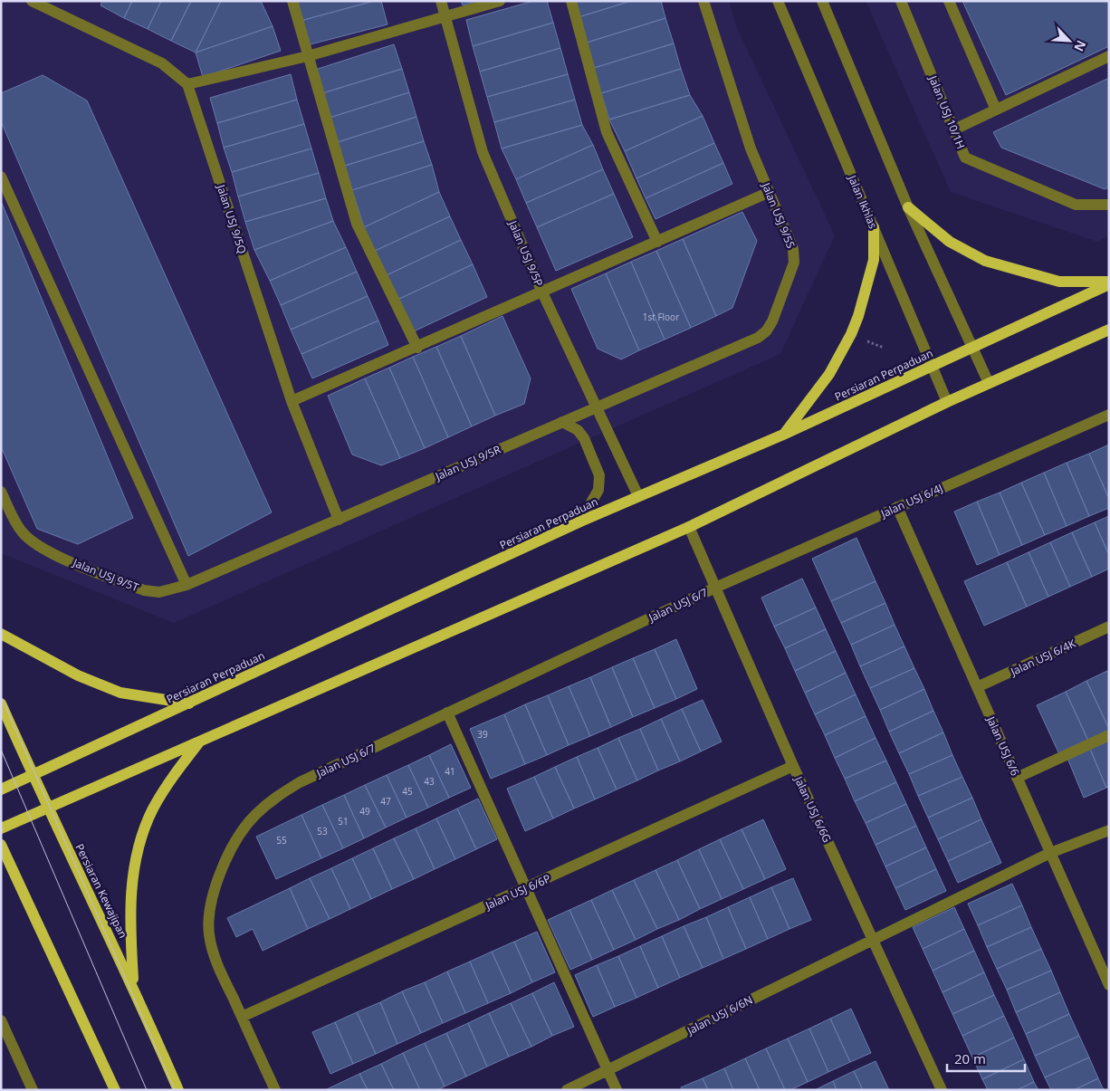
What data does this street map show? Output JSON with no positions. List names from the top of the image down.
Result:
{
  "streets": {
    "main road": ["Persiaran Perpaduan", "Persiaran Kewajipan"],
    "street": [
      "Jalan USJ 10/1H",
      "Jalan Ikhlas",
      "Jalan USJ 9/5S",
      "Jalan USJ 9/5Q",
      "Jalan USJ 9/5P",
      "Jalan USJ 9/5R",
      "Jalan USJ 6/4J",
      "Jalan USJ 9/5T",
      "Jalan USJ 6/7",
      "Jalan USJ 6/4K",
      "Jalan USJ 6/6",
      "Jalan USJ 6/6G",
      "Jalan USJ 6/6P",
      "Jalan USJ 6/6N"
    ]
  },
  "crossings": [
    ["Jalan Ikhlas", "Persiaran Perpaduan"],
    ["Jalan USJ 9/5S", "Jalan USJ 9/5P"],
    ["Jalan USJ 9/5S", "Jalan USJ 9/5R"],
    ["Jalan USJ 9/5Q", "Jalan USJ 9/5R"],
    ["Jalan USJ 9/5Q", "Jalan USJ 9/5T"],
    ["Jalan USJ 9/5P", "Persiaran Perpaduan"],
    ["Jalan USJ 9/5P", "Jalan USJ 9/5R"],
    ["Persiaran Perpaduan", "Persiaran Kewajipan"],
    ["Jalan USJ 9/5R", "Jalan USJ 9/5T"],
    ["Jalan USJ 6/4J", "Jalan USJ 6/7"],
    ["Jalan USJ 6/4J", "Jalan USJ 6/6"],
    ["Jalan USJ 6/4J", "Jalan USJ 6/6G"],
    ["Jalan USJ 6/7", "Jalan USJ 6/6G"],
    ["Jalan USJ 6/7", "Jalan USJ 6/6P"],
    ["Jalan USJ 6/4K", "Jalan USJ 6/6"],
    ["Jalan USJ 6/6", "Jalan USJ 6/6N"],
    ["Jalan USJ 6/6G", "Jalan USJ 6/6P"],
    ["Jalan USJ 6/6G", "Jalan USJ 6/6N"]
  ],
  "house_numbers": [
    "1st Floor",
    "39",
    "41",
    "43",
    "45",
    "47",
    "49",
    "51",
    "53",
    "55"
  ],
  "scale_bar": "20 m",
  "north": "bottom right"
}
